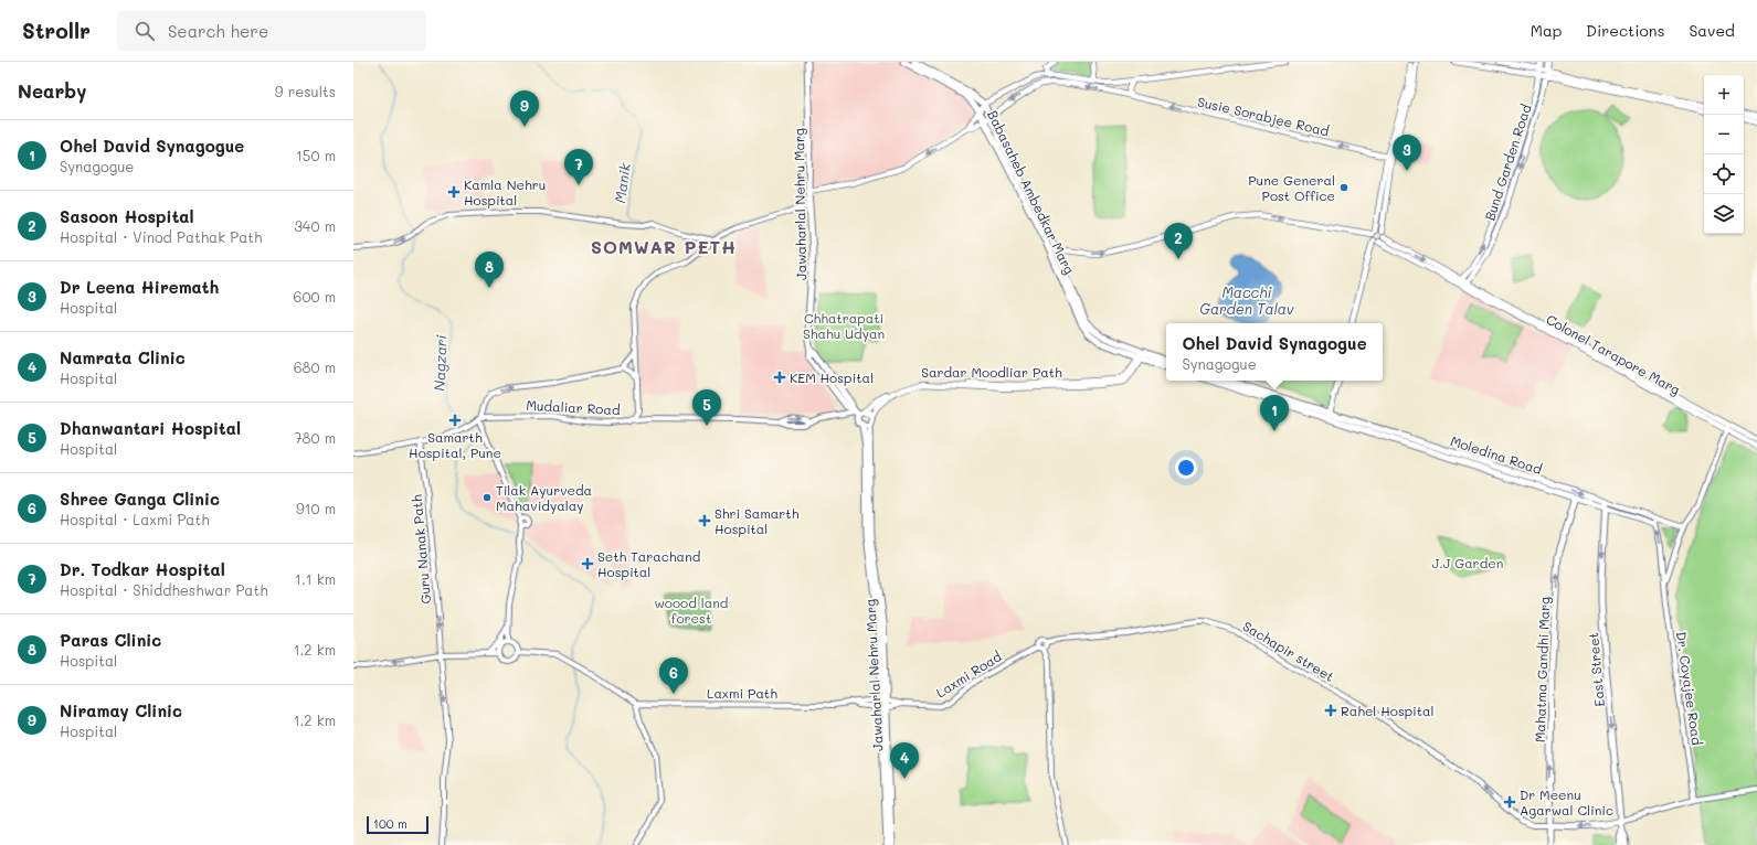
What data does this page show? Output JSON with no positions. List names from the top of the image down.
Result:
{
  "streets": {
    "main road": [
      "Susie Sorabjee Road",
      "Bund Garden Road",
      "Babasaheb Ambedkar Marg",
      "Jawaharlal Nehru Marg",
      "Colonel Tarapore Marg",
      "Sardar Moodliar Path",
      "Moledina Road",
      "Mahatma Gandhi Marg",
      "East Street"
    ],
    "street": [
      "Mudaliar Road",
      "Guru Nanak Path",
      "Sachapir street",
      "Laxmi Road",
      "Dr. Coyajee Road",
      "Laxmi Path"
    ]
  },
  "crossings": [
    ["Bund Garden Road", "Colonel Tarapore Marg"],
    ["Babasaheb Ambedkar Marg", "Sardar Moodliar Path"],
    ["Jawaharlal Nehru Marg", "Sardar Moodliar Path"],
    ["Jawaharlal Nehru Marg", "Laxmi Road"],
    ["Jawaharlal Nehru Marg", "Laxmi Path"],
    ["Sardar Moodliar Path", "Mudaliar Road"],
    ["Moledina Road", "Mahatma Gandhi Marg"],
    ["Moledina Road", "East Street"],
    ["Sachapir street", "Mahatma Gandhi Marg"],
    ["Sachapir street", "Laxmi Road"],
    ["Laxmi Road", "Laxmi Path"]
  ],
  "one_way": [
    "Guru Nanak Path",
    "Sachapir street",
    "Mahatma Gandhi Marg",
    "East Street"
  ],
  "districts": ["SOMWAR PETH"],
  "water": ["Manik", "Macchi Garden Talav", "Nagzari"],
  "parks": ["Chhatrapati Shahu Udyan", "J.J Garden", "woood land forest"],
  "places": {
    "other": ["Pune General Post Office", "Tilak Ayurveda Mahavidyalay"],
    "health": [
      "Kamla Nehru Hospital",
      "KEM Hospital",
      "Samarth Hospital, Pune",
      "Shri Samarth Hospital",
      "Seth Tarachand Hospital",
      "Rahel Hospital",
      "Dr Meenu Agarwal Clinic"
    ]
  },
  "scale_bar": "100 m",
  "page": {
    "header": "Strollr",
    "search": "Search here",
    "nav": ["Map", "Directions", "Saved"],
    "heading": ["Nearby", "9 results"],
    "map_buttons": ["+", "−"],
    "pins": [
      "9",
      "3",
      "7",
      "2",
      "8",
      "5",
      "1",
      "6",
      "4"
    ],
    "list": [
      {
        "mark": "1",
        "name": "Ohel David Synagogue",
        "note": "Synagogue",
        "value": "150 m"
      },
      {
        "mark": "2",
        "name": "Sasoon Hospital",
        "note": "Hospital · Vinod Pathak Path",
        "value": "340 m"
      },
      {
        "mark": "3",
        "name": "Dr Leena Hiremath",
        "note": "Hospital",
        "value": "600 m"
      },
      {
        "mark": "4",
        "name": "Namrata Clinic",
        "note": "Hospital",
        "value": "680 m"
      },
      {
        "mark": "5",
        "name": "Dhanwantari Hospital",
        "note": "Hospital",
        "value": "780 m"
      },
      {
        "mark": "6",
        "name": "Shree Ganga Clinic",
        "note": "Hospital · Laxmi Path",
        "value": "910 m"
      },
      {
        "mark": "7",
        "name": "Dr. Todkar Hospital",
        "note": "Hospital · Shiddheshwar Path",
        "value": "1.1 km"
      },
      {
        "mark": "8",
        "name": "Paras Clinic",
        "note": "Hospital",
        "value": "1.2 km"
      },
      {
        "mark": "9",
        "name": "Niramay Clinic",
        "note": "Hospital",
        "value": "1.2 km"
      }
    ],
    "popup": ["Ohel David Synagogue", "Synagogue"],
    "scale": "100 m"
  }
}
